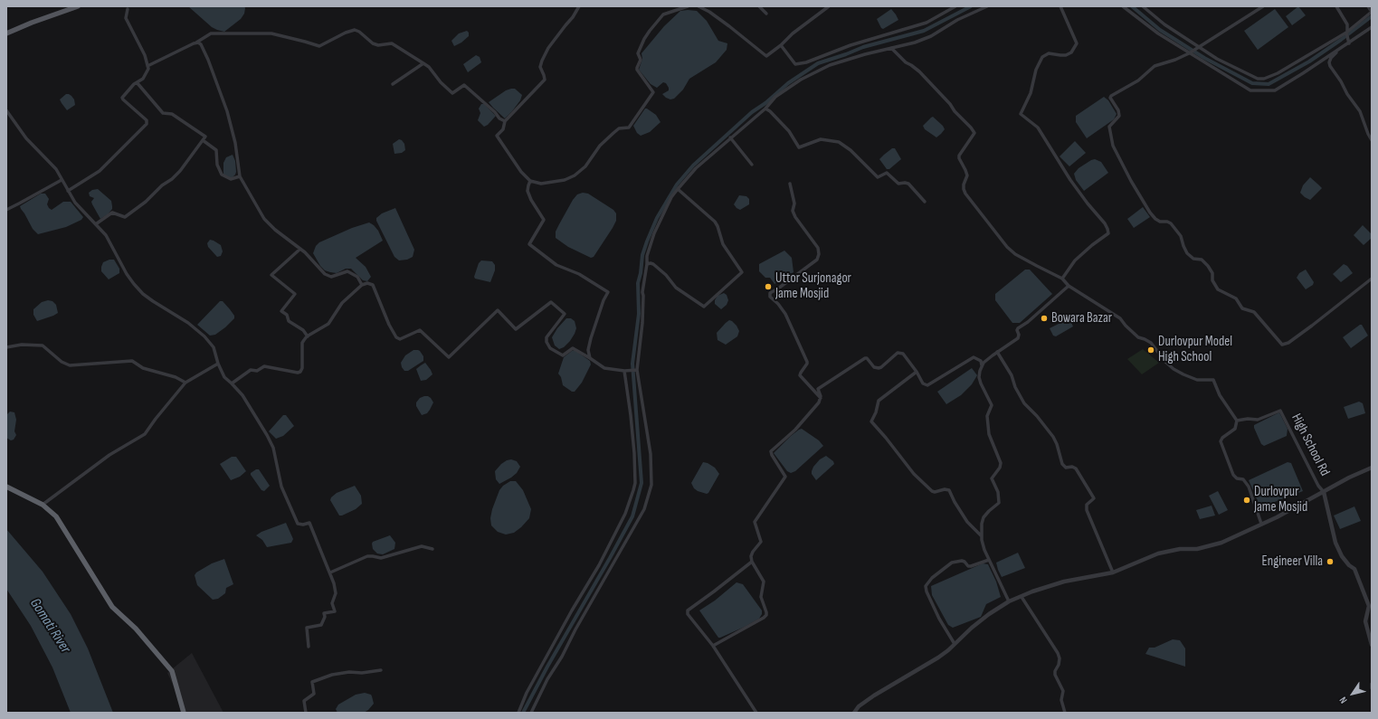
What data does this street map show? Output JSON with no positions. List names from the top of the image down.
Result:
{
  "streets": {
    "street": ["High School Rd"]
  },
  "water": ["Gomati River"],
  "places": [
    "Uttor Surjonagor Jame Mosjid",
    "Bowara Bazar",
    "Durlovpur Model High School",
    "Durlovpur Jame Mosjid",
    "Engineer Villa"
  ],
  "north": "bottom left"
}
